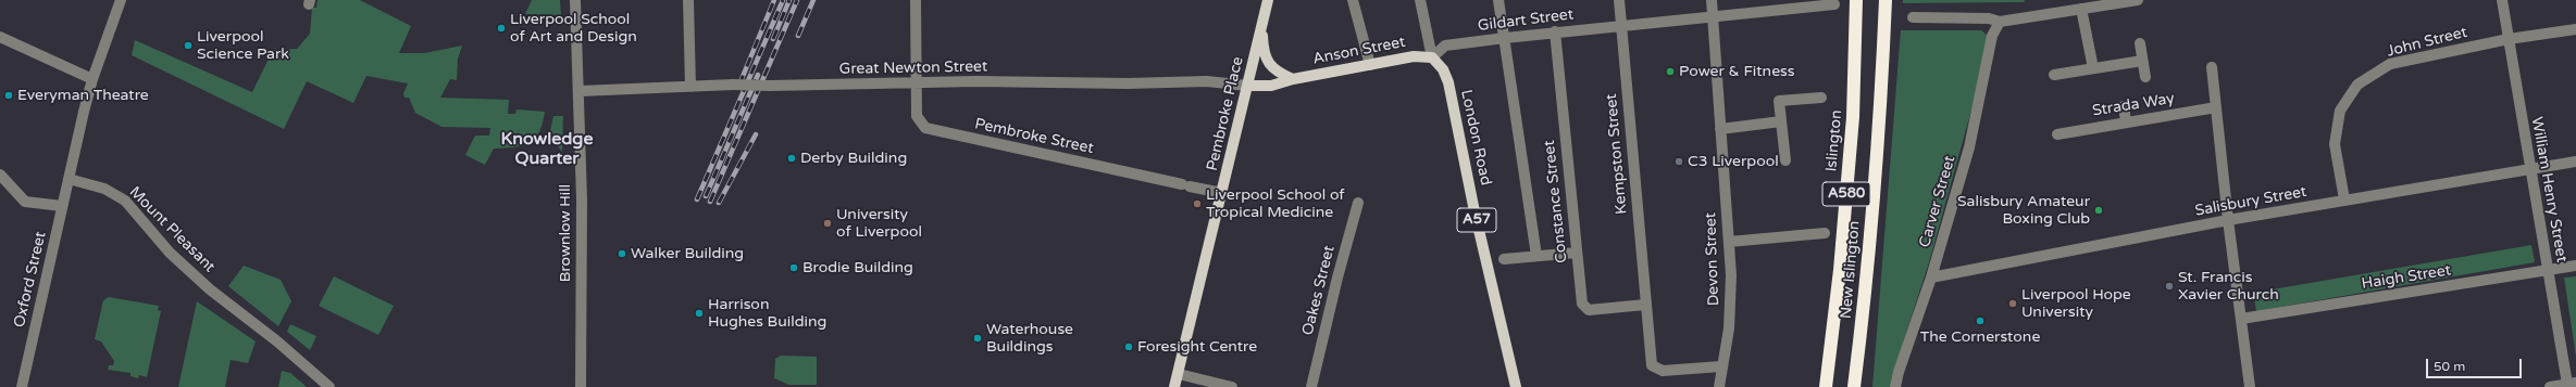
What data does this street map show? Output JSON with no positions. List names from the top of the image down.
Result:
{
  "streets": {
    "highway": ["Islington", "A580", "New Islington"],
    "main road": [
      "Anson Street",
      "Pembroke Place",
      "London Road",
      "A57"
    ],
    "street": [
      "Gildart Street",
      "John Street",
      "Great Newton Street",
      "Strada Way",
      "Pembroke Street",
      "Kempston Street",
      "William Henry Street",
      "Constance Street",
      "Carver Street",
      "Salisbury Street",
      "Mount Pleasant",
      "Brownlow Hill",
      "Devon Street",
      "Haigh Street",
      "Oxford Street",
      "Oakes Street"
    ]
  },
  "crossings": [
    ["Gildart Street", "Anson Street"],
    ["Gildart Street", "London Road"],
    ["Gildart Street", "Kempston Street"],
    ["Gildart Street", "Constance Street"],
    ["Gildart Street", "Devon Street"],
    ["John Street", "William Henry Street"],
    ["John Street", "Salisbury Street"],
    ["Anson Street", "Great Newton Street"],
    ["Anson Street", "Pembroke Place"],
    ["Anson Street", "London Road"],
    ["Great Newton Street", "Pembroke Place"],
    ["Great Newton Street", "Pembroke Street"],
    ["Great Newton Street", "Brownlow Hill"],
    ["Pembroke Place", "Pembroke Street"],
    ["Kempston Street", "Constance Street"],
    ["Kempston Street", "Devon Street"],
    ["William Henry Street", "Salisbury Street"],
    ["William Henry Street", "Haigh Street"],
    ["Carver Street", "Salisbury Street"],
    ["Mount Pleasant", "Oxford Street"]
  ],
  "districts": ["Knowledge Quarter"],
  "places": [
    "Liverpool School of Art and Design",
    "Liverpool Science Park",
    "Power & Fitness",
    "Everyman Theatre",
    "Derby Building",
    "C3 Liverpool",
    "Liverpool School of Tropical Medicine",
    "Salisbury Amateur Boxing Club",
    "University of Liverpool",
    "Walker Building",
    "Brodie Building",
    "St. Francis Xavier Church",
    "Liverpool Hope University",
    "Harrison Hughes Building",
    "The Cornerstone",
    "Waterhouse Buildings",
    "Foresight Centre"
  ],
  "scale_bar": "50 m"
}
